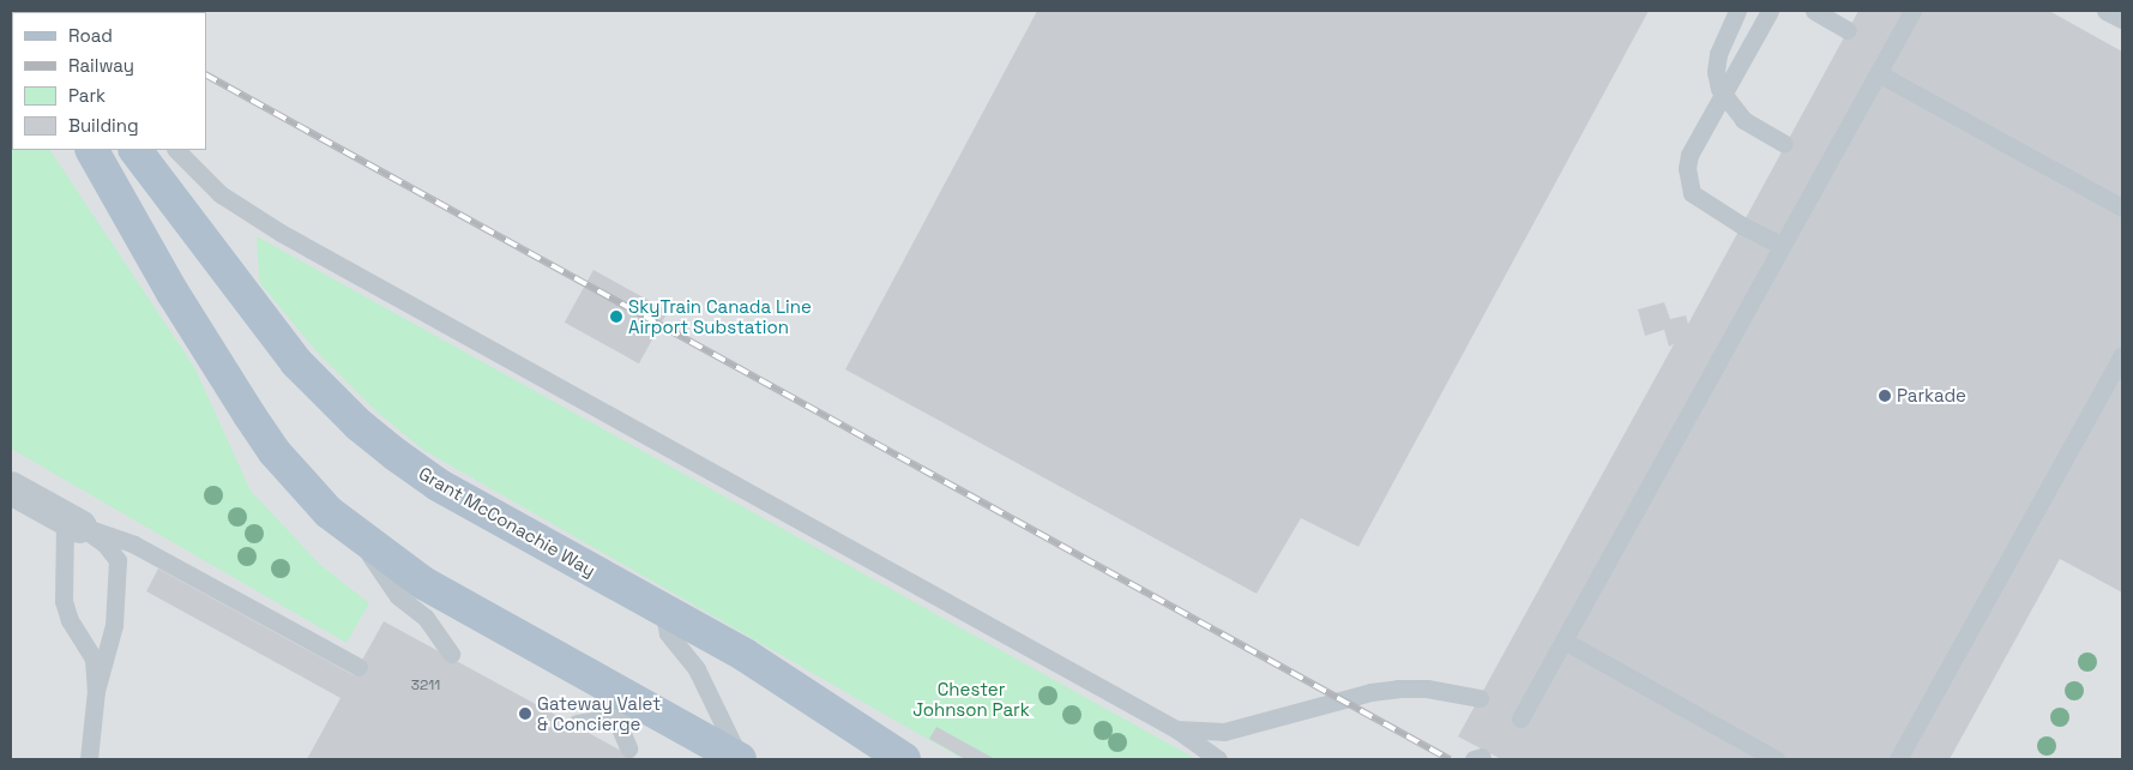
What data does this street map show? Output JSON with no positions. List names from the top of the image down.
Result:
{
  "streets": {
    "main road": ["Grant McConachie Way"]
  },
  "parks": ["Chester Johnson Park"],
  "places": ["SkyTrain Canada Line Airport Substation", "Parkade", "Gateway Valet & Concierge"],
  "house_numbers": ["3211"],
  "legend": [
    "Road",
    "Railway",
    "Park",
    "Building"
  ]
}
